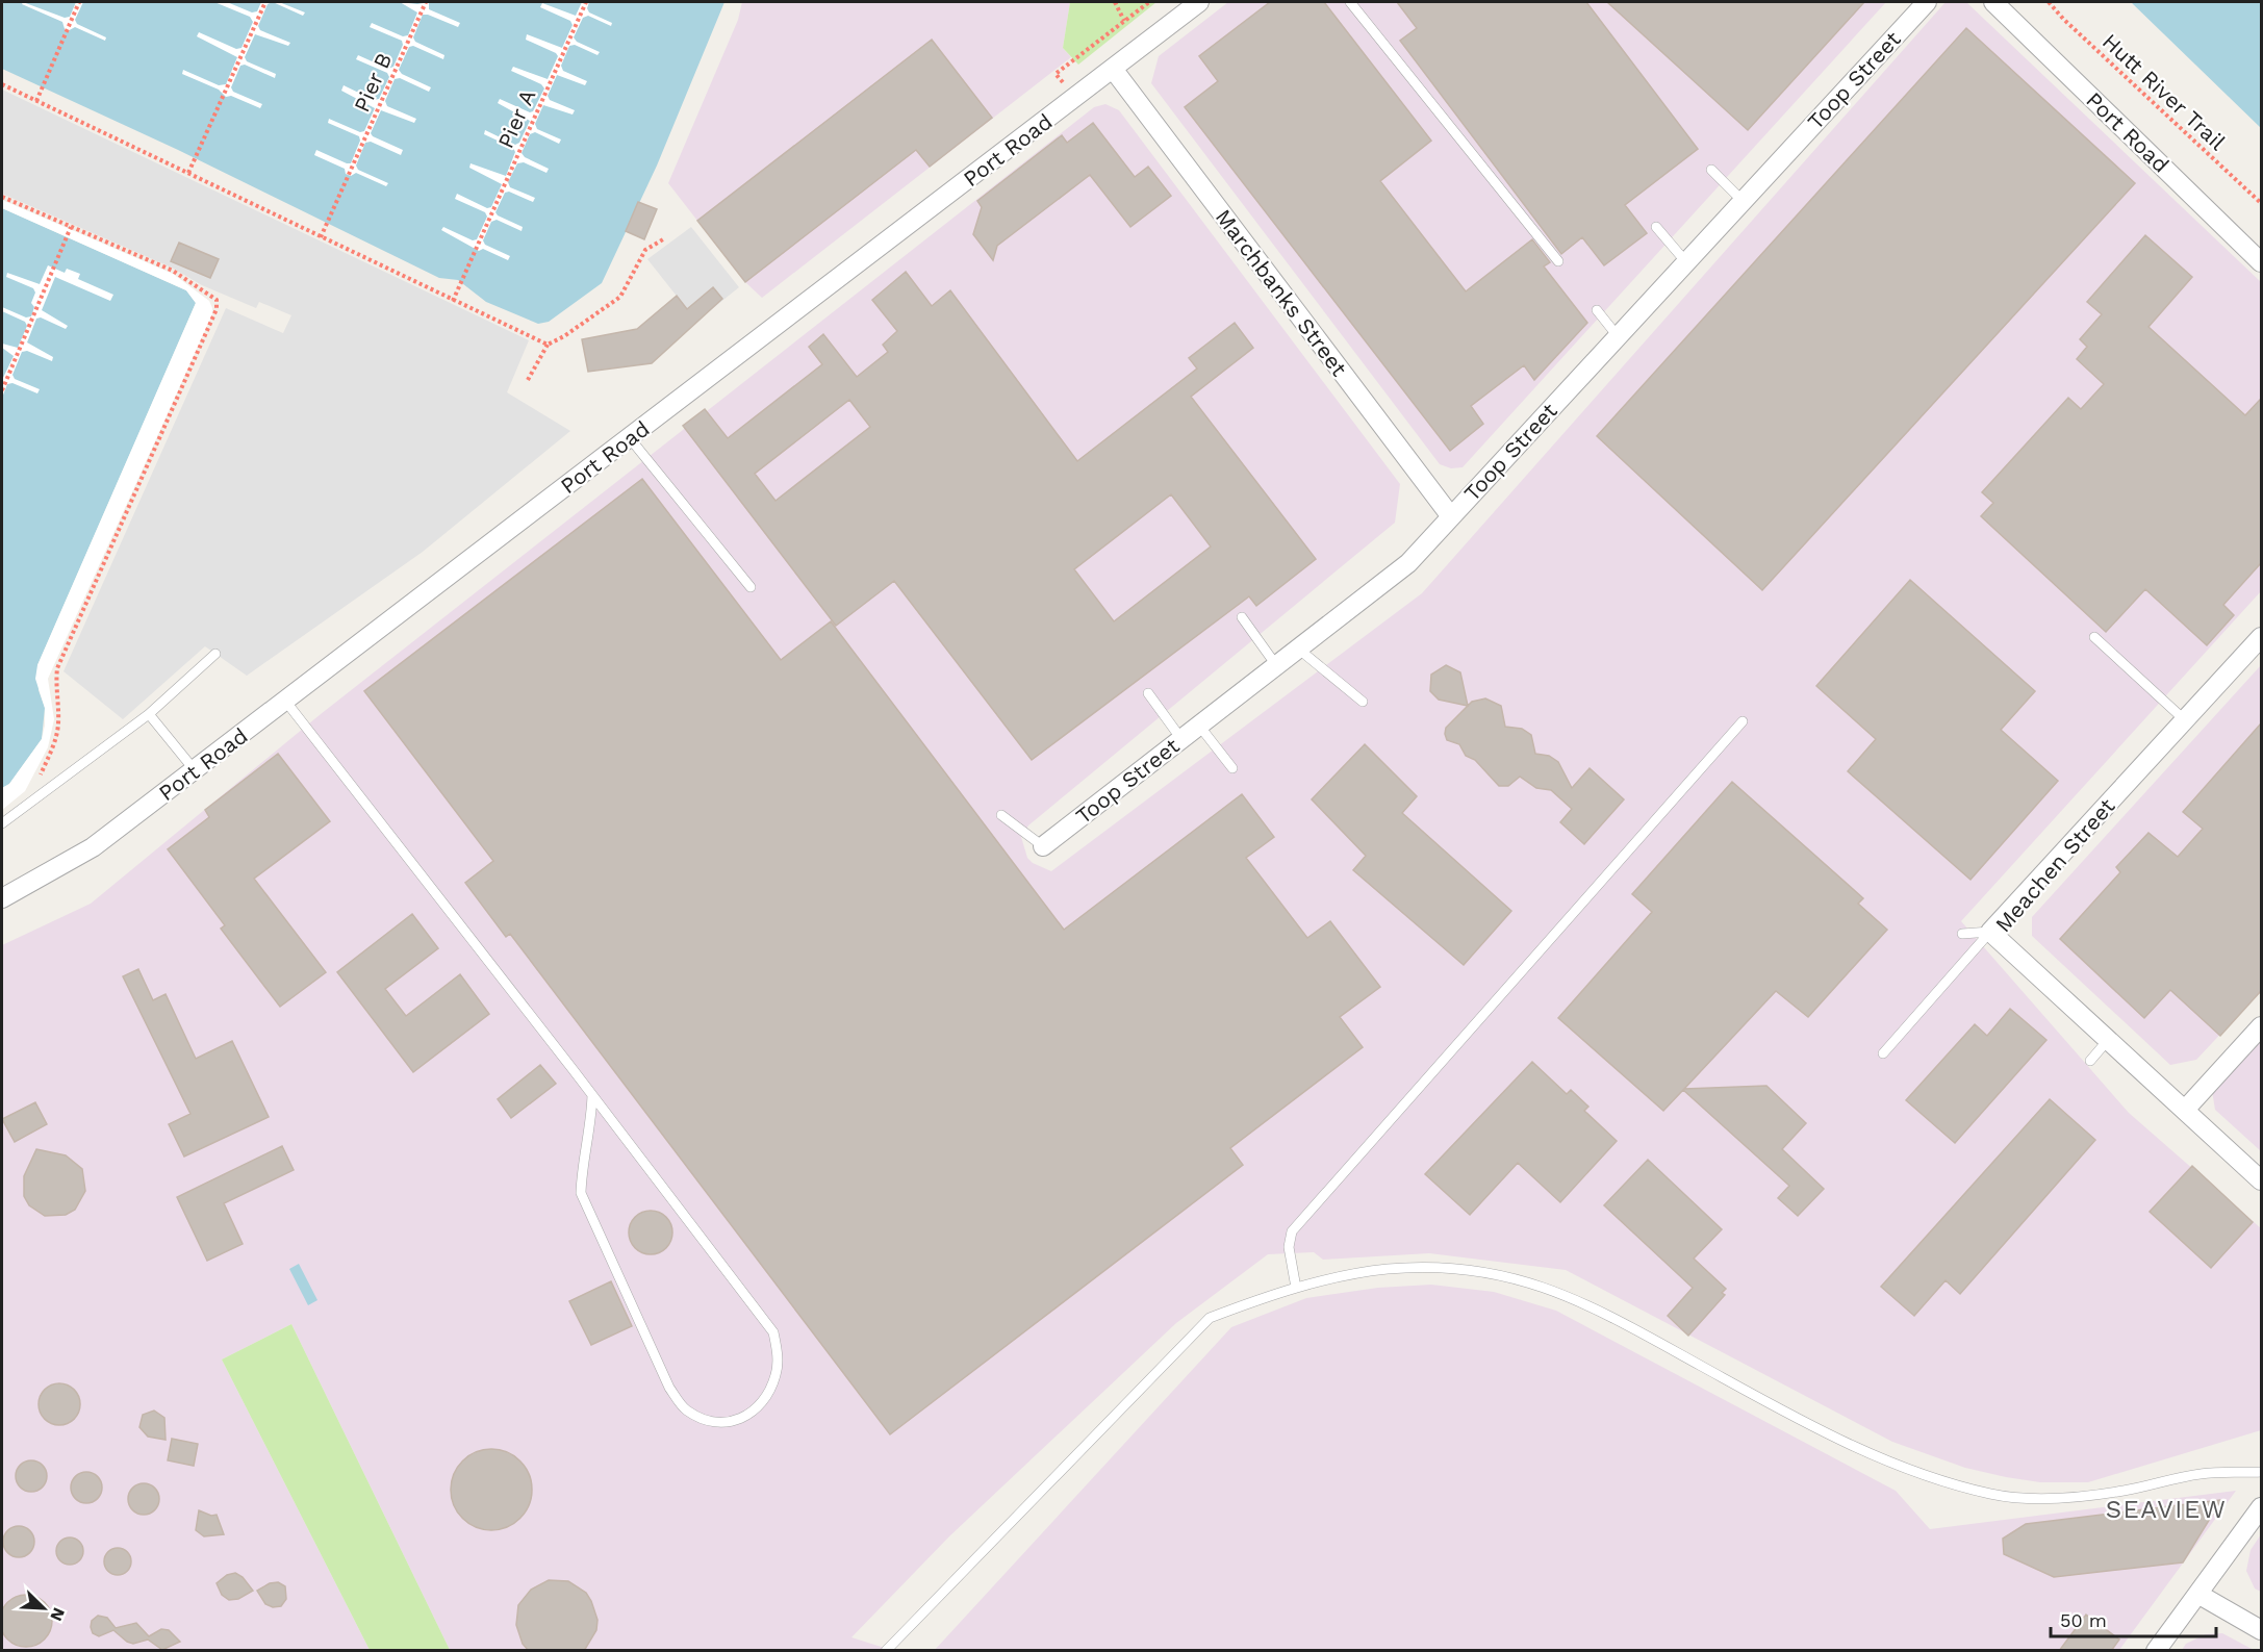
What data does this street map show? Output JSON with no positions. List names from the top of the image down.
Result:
{
  "streets": {
    "street": [
      "Toop Street",
      "Port Road",
      "Marchbanks Street",
      "Meachen Street"
    ],
    "path": ["Pier B", "Hutt River Trail", "Pier A"]
  },
  "crossings": [
    ["Toop Street", "Marchbanks Street"],
    ["Port Road", "Marchbanks Street"]
  ],
  "districts": ["SEAVIEW"],
  "scale_bar": "50 m",
  "north": "bottom right"
}
